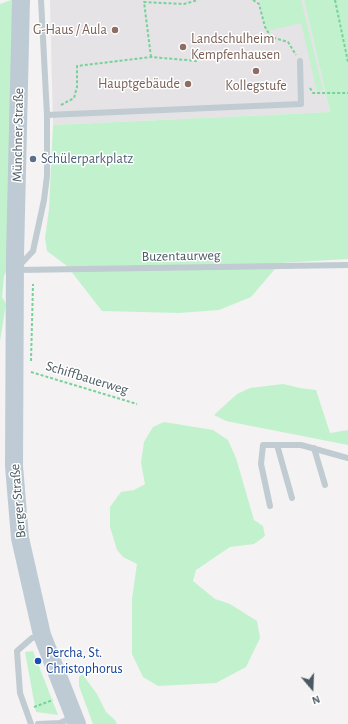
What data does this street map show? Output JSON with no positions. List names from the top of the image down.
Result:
{
  "streets": {
    "main road": ["Münchner Straße", "Berger Straße"],
    "lane": ["Buzentaurweg"],
    "path": ["Schiffbauerweg"]
  },
  "crossings": [
    ["Münchner Straße", "Buzentaurweg"],
    ["Münchner Straße", "Berger Straße"],
    ["Buzentaurweg", "Berger Straße"]
  ],
  "places": [
    "G-Haus / Aula",
    "Landschulheim Kempfenhausen",
    "Kollegstufe",
    "Hauptgebäude",
    "Schülerparkplatz",
    "Percha, St. Christophorus"
  ],
  "north": "bottom"
}
